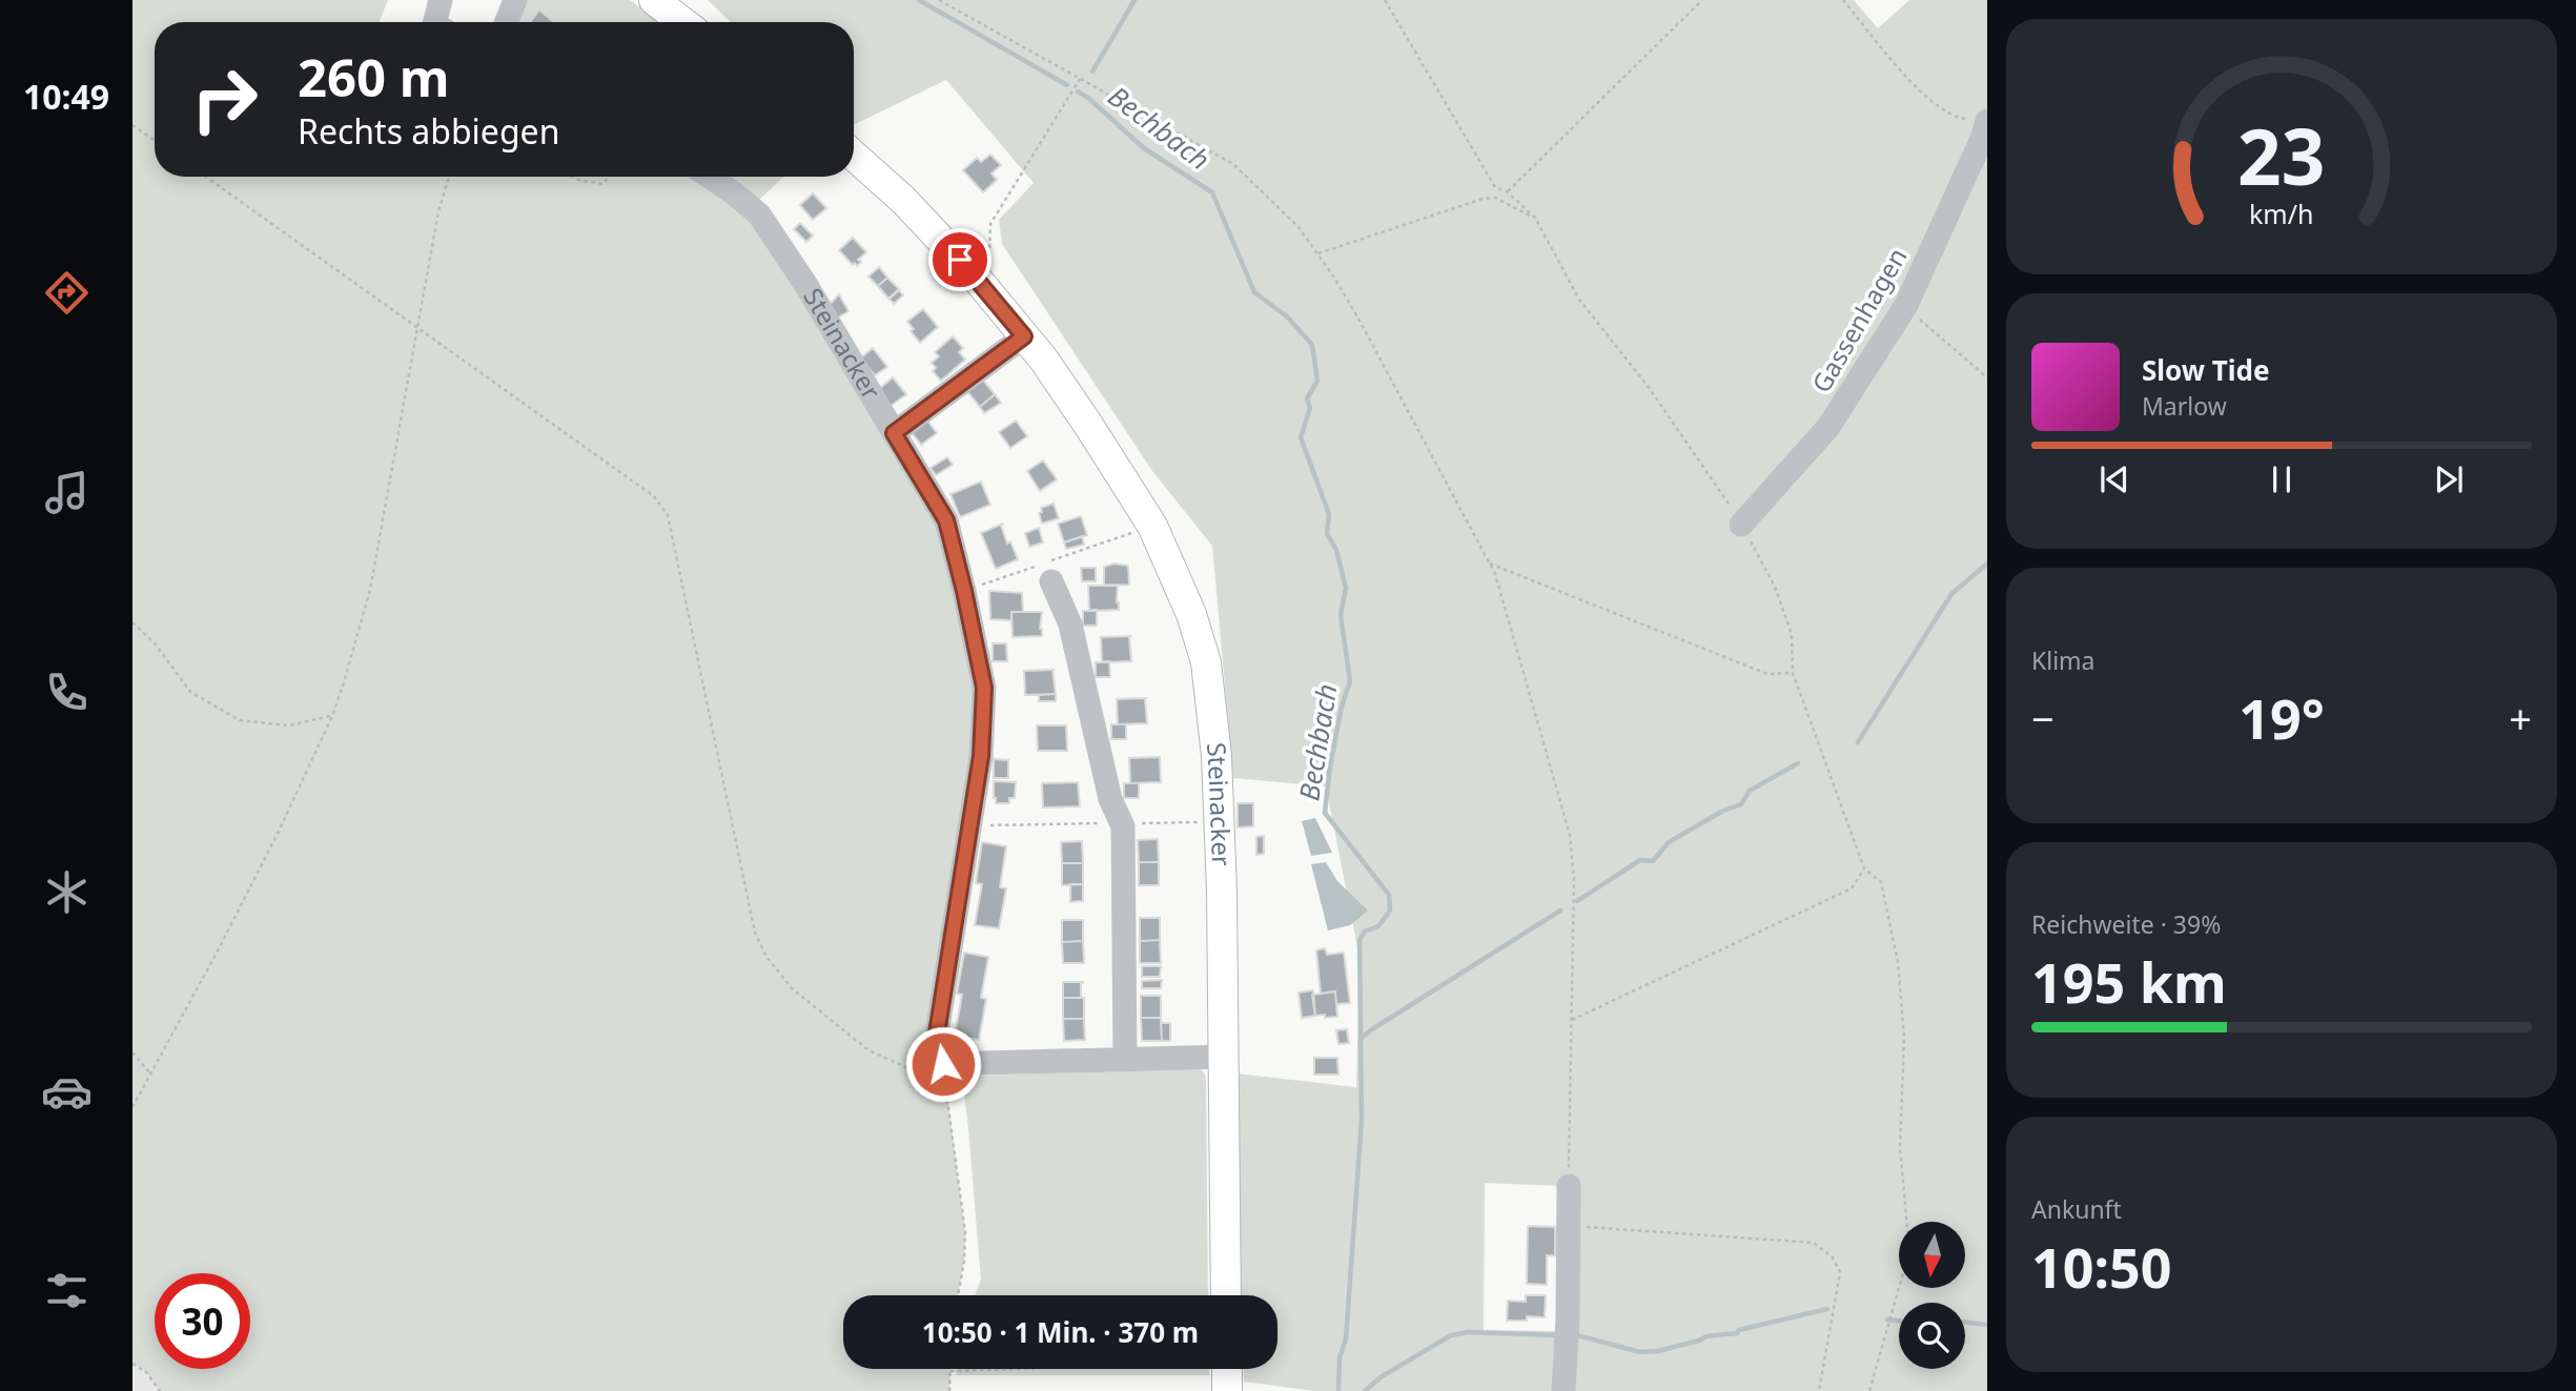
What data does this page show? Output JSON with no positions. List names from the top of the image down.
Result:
{
  "streets": {
    "main road": ["Steinacker"],
    "street": ["Gassenhagen"]
  },
  "water": ["Bechbach"],
  "north": "bottom",
  "page": {
    "tabs": "10:49",
    "turn": ["260 m", "Rechts abbiegen"],
    "song": ["Slow Tide", "Marlow"],
    "tile": [
      "Klima",
      ["Reichweite · 39%", "195 km"],
      ["Ankunft", "10:50"]
    ],
    "heat": ["−", "19°", "+"],
    "limit": "30",
    "trip": "10:50 · 1 Min. · 370 m",
    "gauge": ["23", "km/h"]
  }
}
